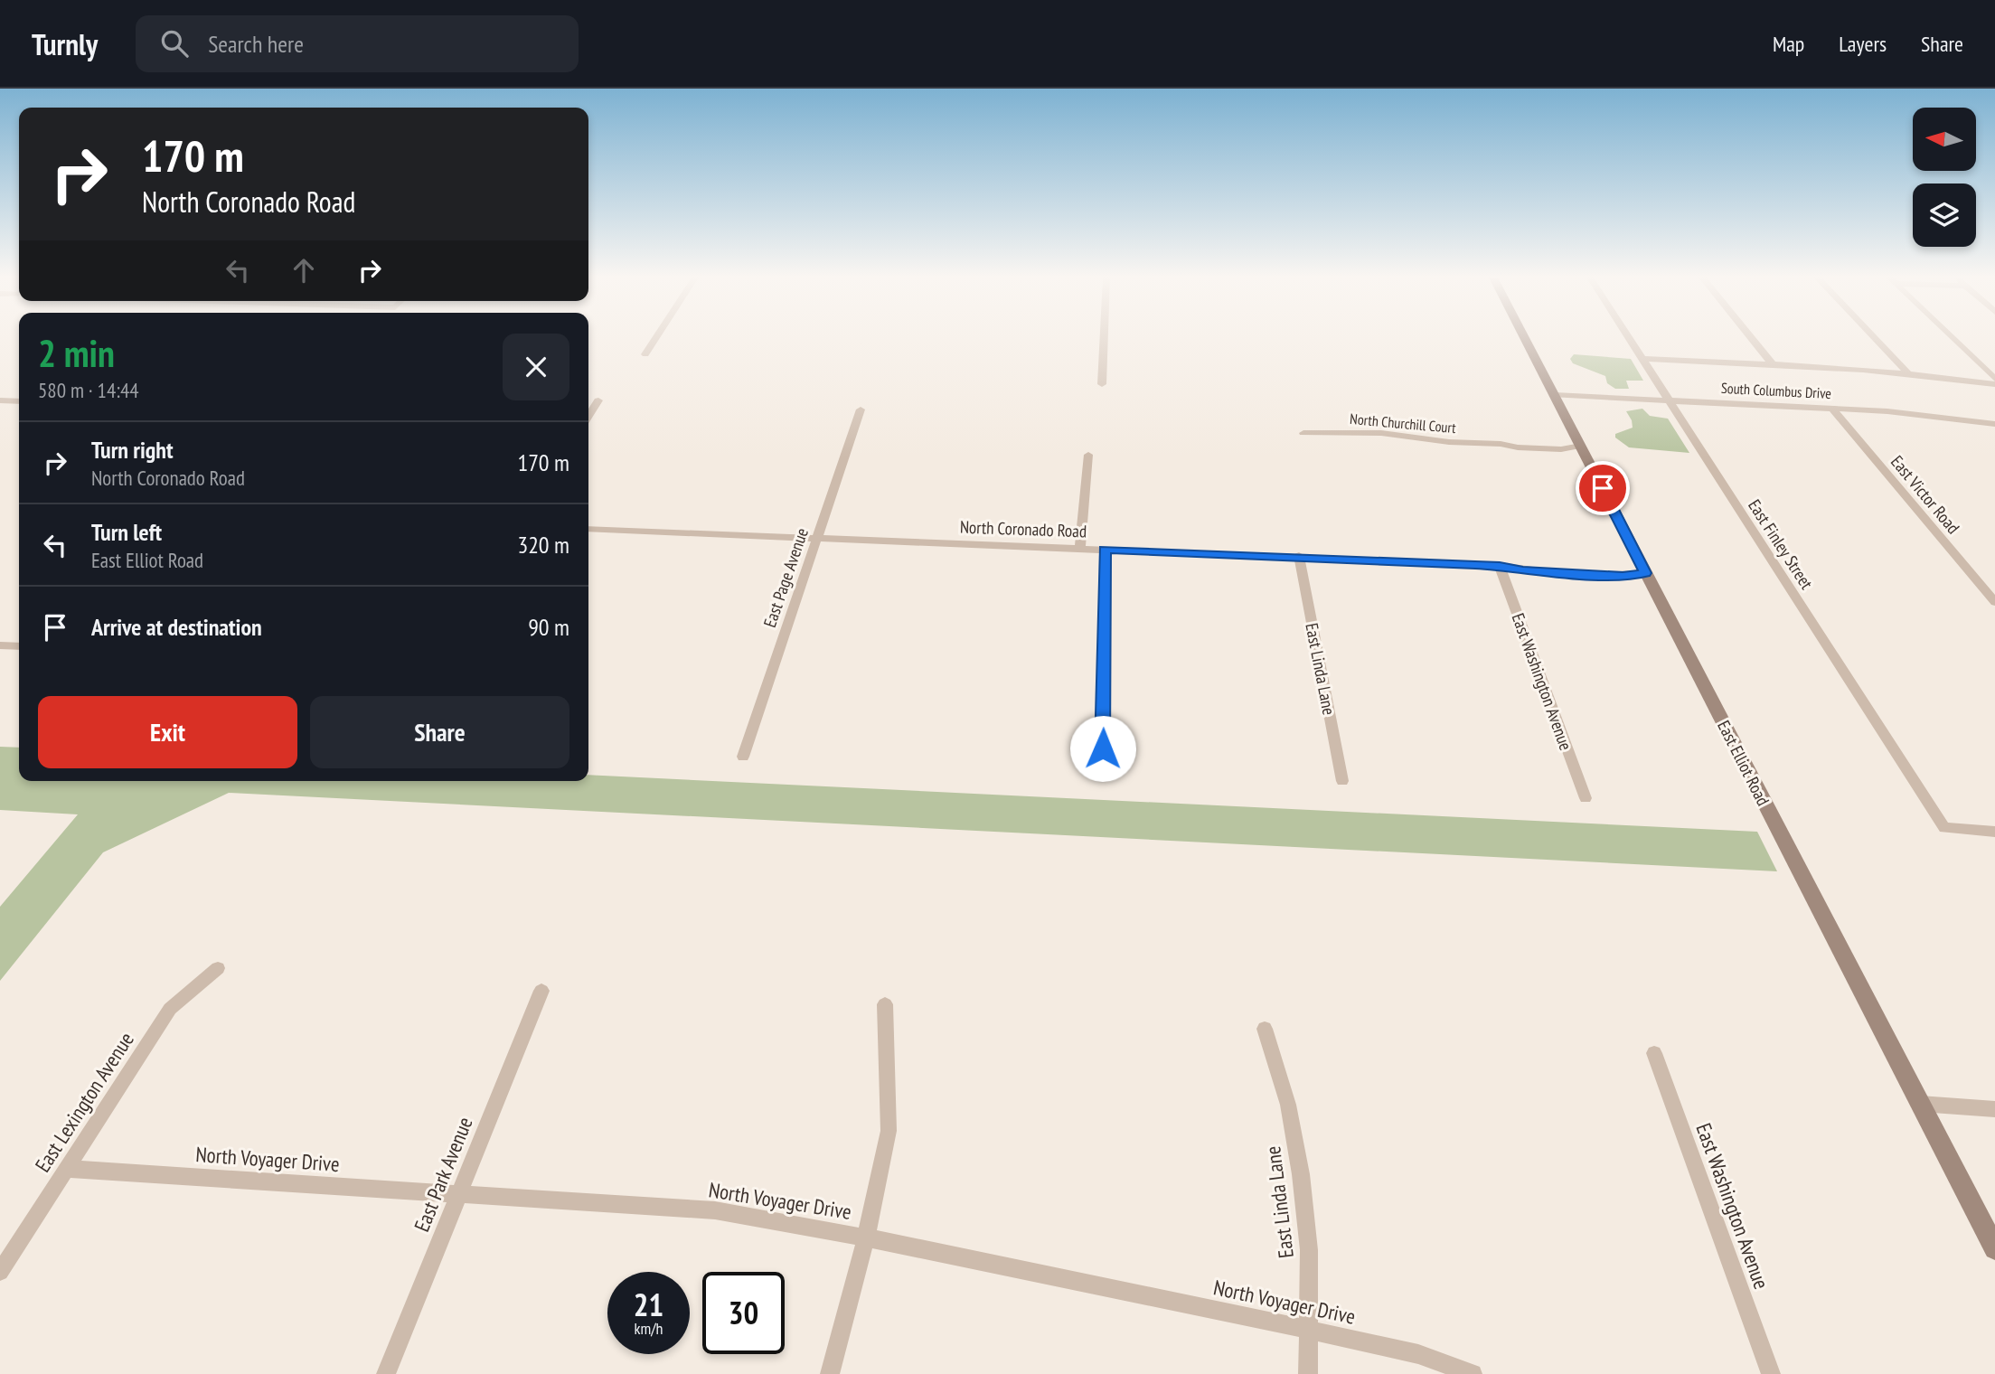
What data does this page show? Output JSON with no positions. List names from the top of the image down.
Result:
{
  "streets": {
    "main road": ["East Elliot Road"],
    "street": [
      "South Columbus Drive",
      "North Churchill Court",
      "East Victor Road",
      "North Coronado Road",
      "East Finley Street",
      "East Page Avenue",
      "East Linda Lane",
      "East Washington Avenue",
      "East Lexington Avenue",
      "North Voyager Drive",
      "East Park Avenue"
    ]
  },
  "crossings": [
    ["South Columbus Drive", "East Victor Road"],
    ["South Columbus Drive", "East Finley Street"],
    ["South Columbus Drive", "East Elliot Road"],
    ["North Churchill Court", "East Elliot Road"],
    ["North Coronado Road", "East Page Avenue"],
    ["North Coronado Road", "East Linda Lane"],
    ["North Coronado Road", "East Washington Avenue"],
    ["North Coronado Road", "East Elliot Road"],
    ["East Linda Lane", "North Voyager Drive"],
    ["East Lexington Avenue", "North Voyager Drive"],
    ["North Voyager Drive", "East Park Avenue"]
  ],
  "north": "left",
  "page": {
    "header": "Turnly",
    "search": "Search here",
    "nav": ["Map", "Layers", "Share"],
    "turn": ["170 m", "North Coronado Road"],
    "heading": ["2 min", "580 m · 14:44"],
    "list": [
      {
        "name": "Turn right",
        "note": "North Coronado Road",
        "value": "170 m"
      },
      {
        "name": "Turn left",
        "note": "East Elliot Road",
        "value": "320 m"
      },
      {
        "name": "Arrive at destination",
        "value": "90 m"
      }
    ],
    "buttons": ["Exit", "Share"],
    "speed": "21 km/h",
    "limit": "30"
  }
}
